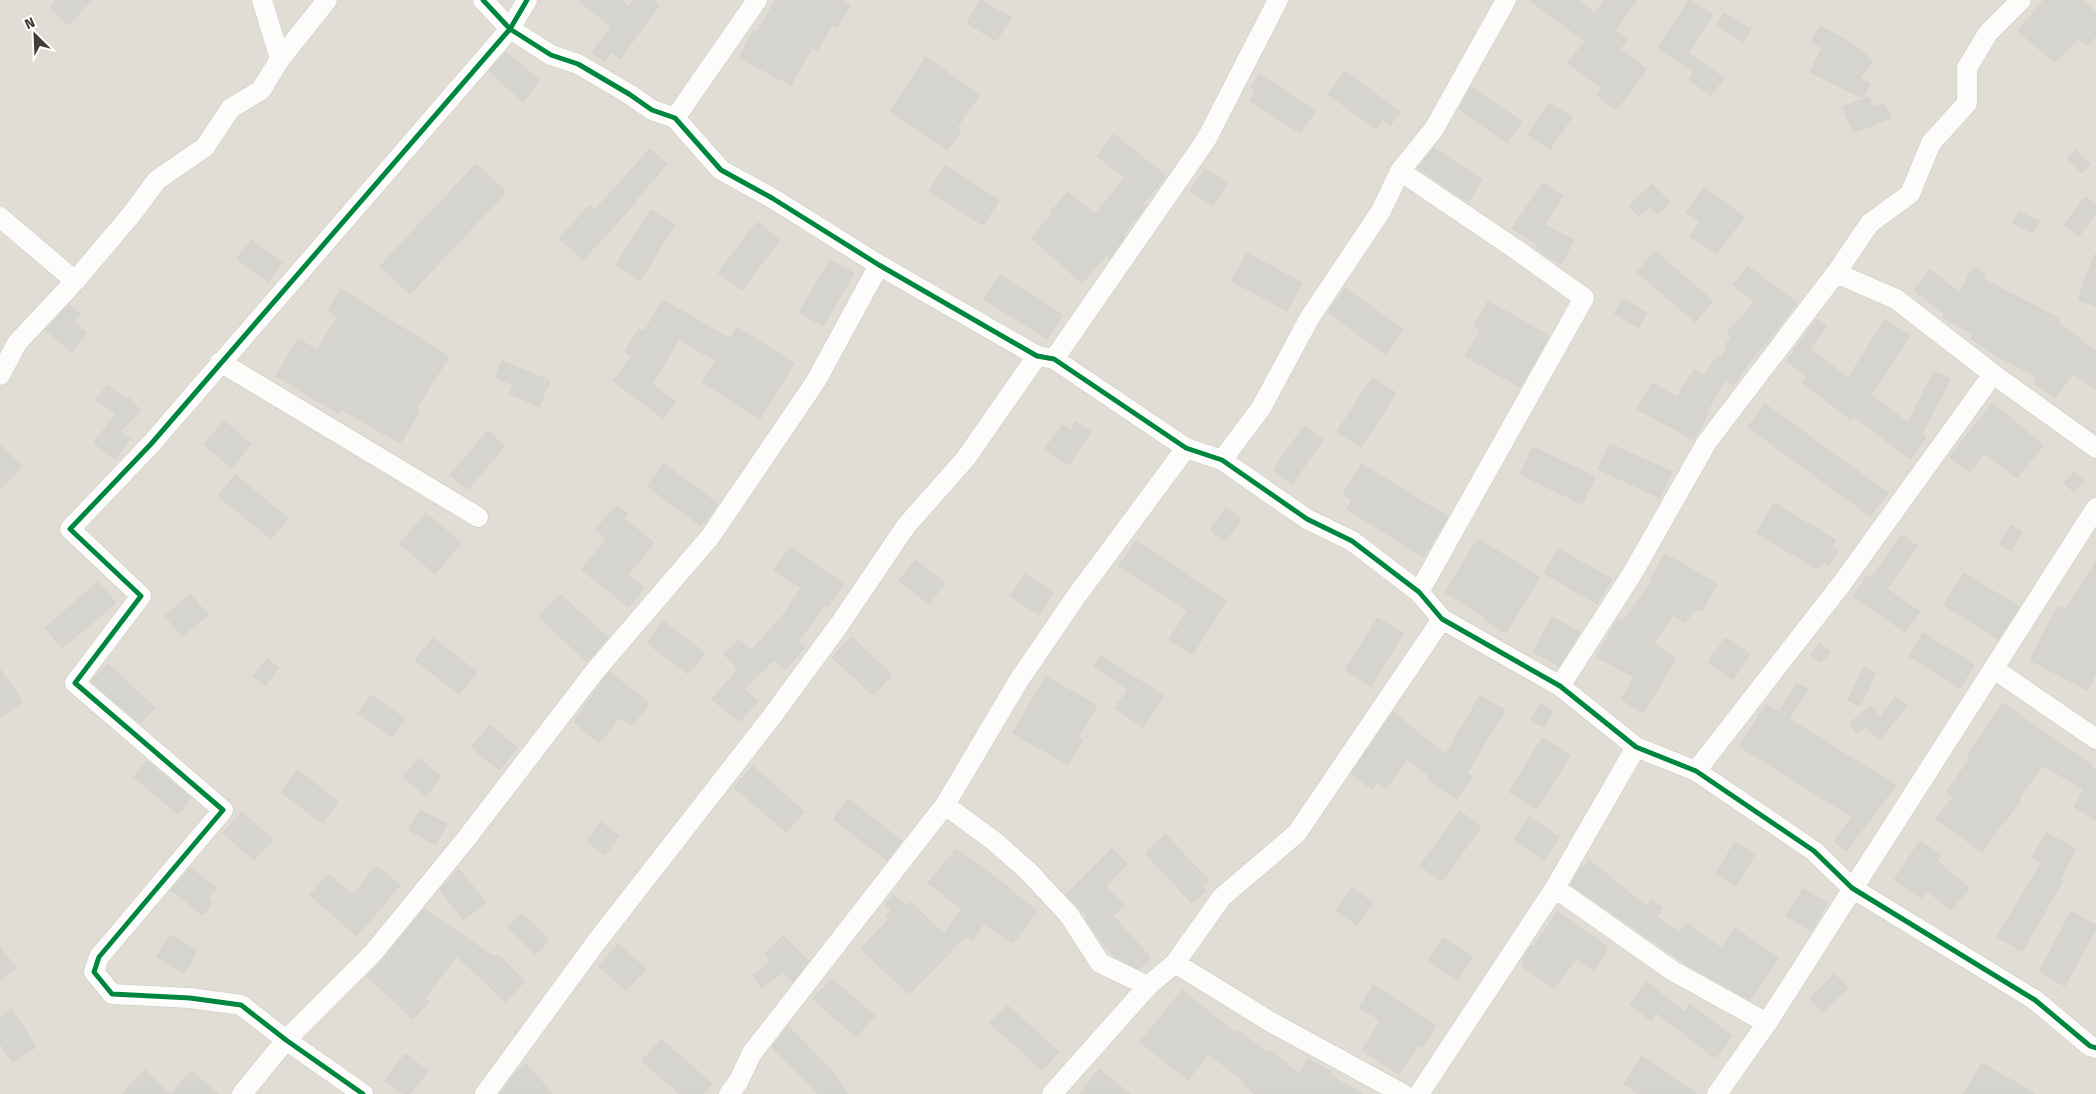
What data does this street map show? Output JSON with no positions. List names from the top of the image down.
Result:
{
  "north": "top left"
}
